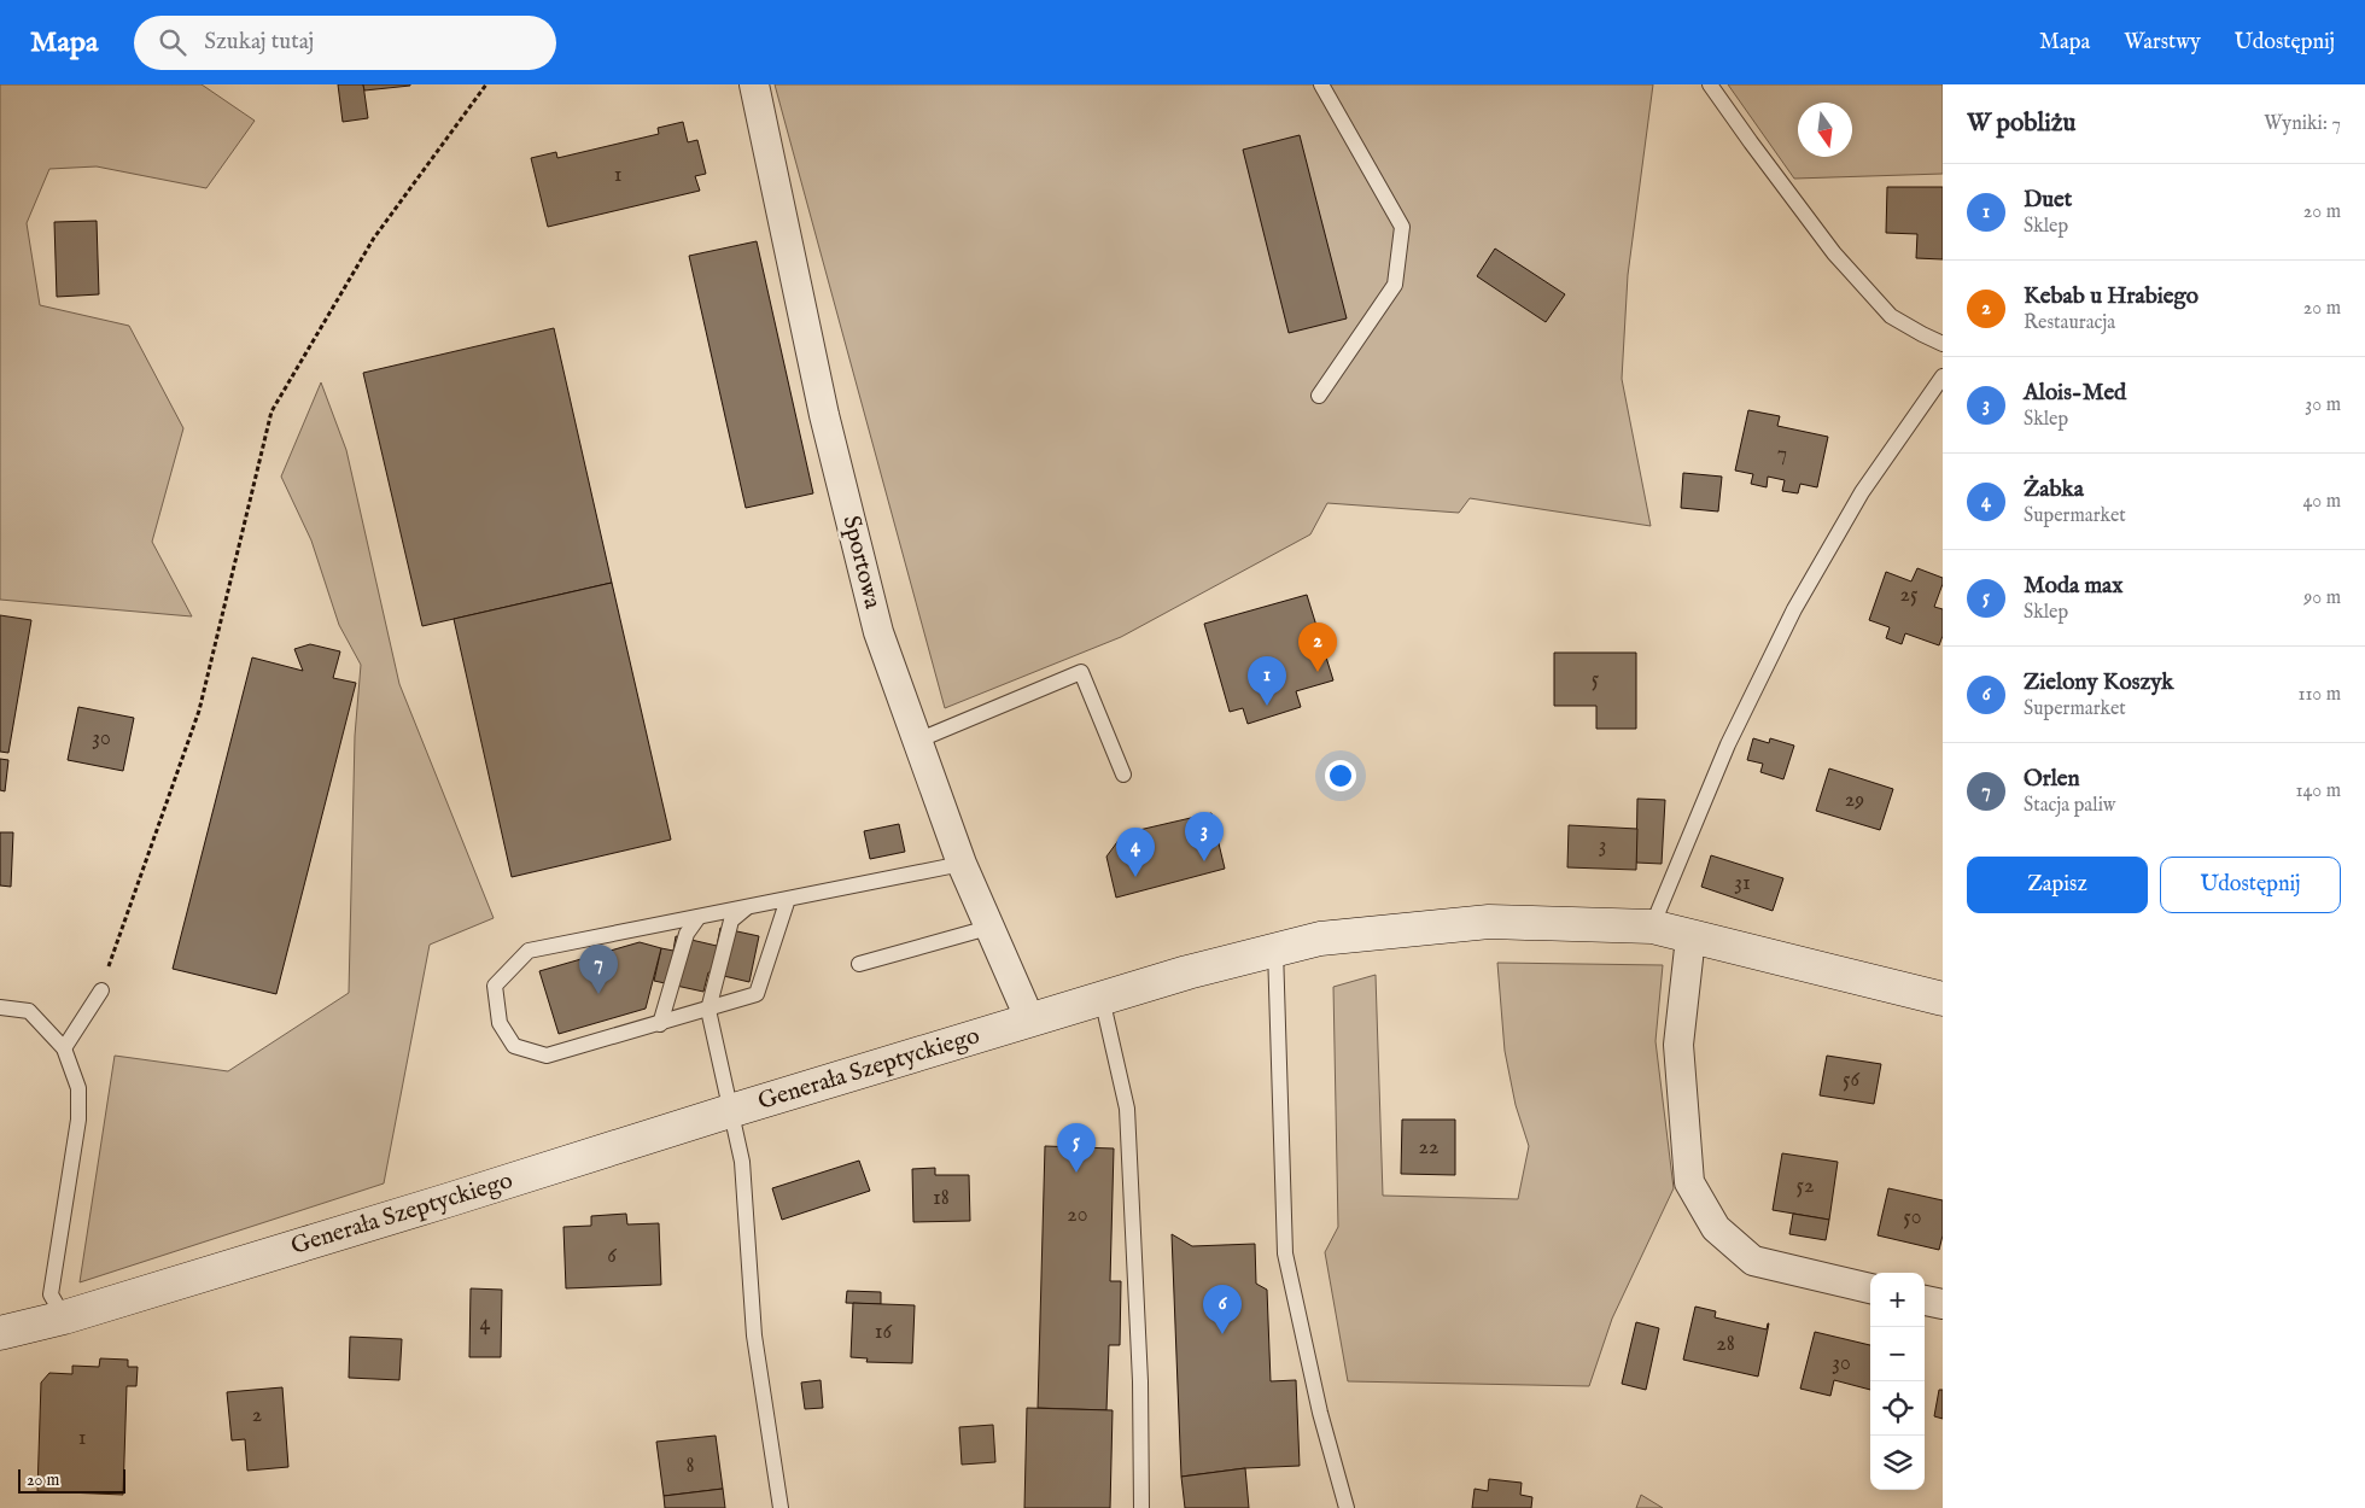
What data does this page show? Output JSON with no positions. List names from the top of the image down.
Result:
{
  "streets": {
    "main road": ["Generała Szeptyckiego"],
    "street": ["Sportowa"]
  },
  "crossings": [
    ["Sportowa", "Generała Szeptyckiego"]
  ],
  "house_numbers": [
    "1",
    "7",
    "25",
    "5",
    "30",
    "29",
    "3",
    "31",
    "56",
    "22",
    "52",
    "18",
    "20",
    "50",
    "6",
    "4",
    "16",
    "28",
    "30",
    "2",
    "1",
    "8"
  ],
  "scale_bar": "20 m",
  "north": "bottom",
  "page": {
    "header": "Mapa",
    "search": "Szukaj tutaj",
    "nav": ["Mapa", "Warstwy", "Udostępnij"],
    "heading": ["W pobliżu", "Wyniki: 7"],
    "list": [
      {
        "mark": "1",
        "name": "Duet",
        "note": "Sklep",
        "value": "20 m"
      },
      {
        "mark": "2",
        "name": "Kebab u Hrabiego",
        "note": "Restauracja",
        "value": "20 m"
      },
      {
        "mark": "3",
        "name": "Alois-Med",
        "note": "Sklep",
        "value": "30 m"
      },
      {
        "mark": "4",
        "name": "Żabka",
        "note": "Supermarket",
        "value": "40 m"
      },
      {
        "mark": "5",
        "name": "Moda max",
        "note": "Sklep",
        "value": "90 m"
      },
      {
        "mark": "6",
        "name": "Zielony Koszyk",
        "note": "Supermarket",
        "value": "110 m"
      },
      {
        "mark": "7",
        "name": "Orlen",
        "note": "Stacja paliw",
        "value": "140 m"
      }
    ],
    "pins": [
      "2",
      "1",
      "3",
      "4",
      "7",
      "5",
      "6"
    ],
    "buttons": ["Zapisz", "Udostępnij"],
    "map_buttons": ["+", "−"],
    "scale": "20 m"
  }
}
